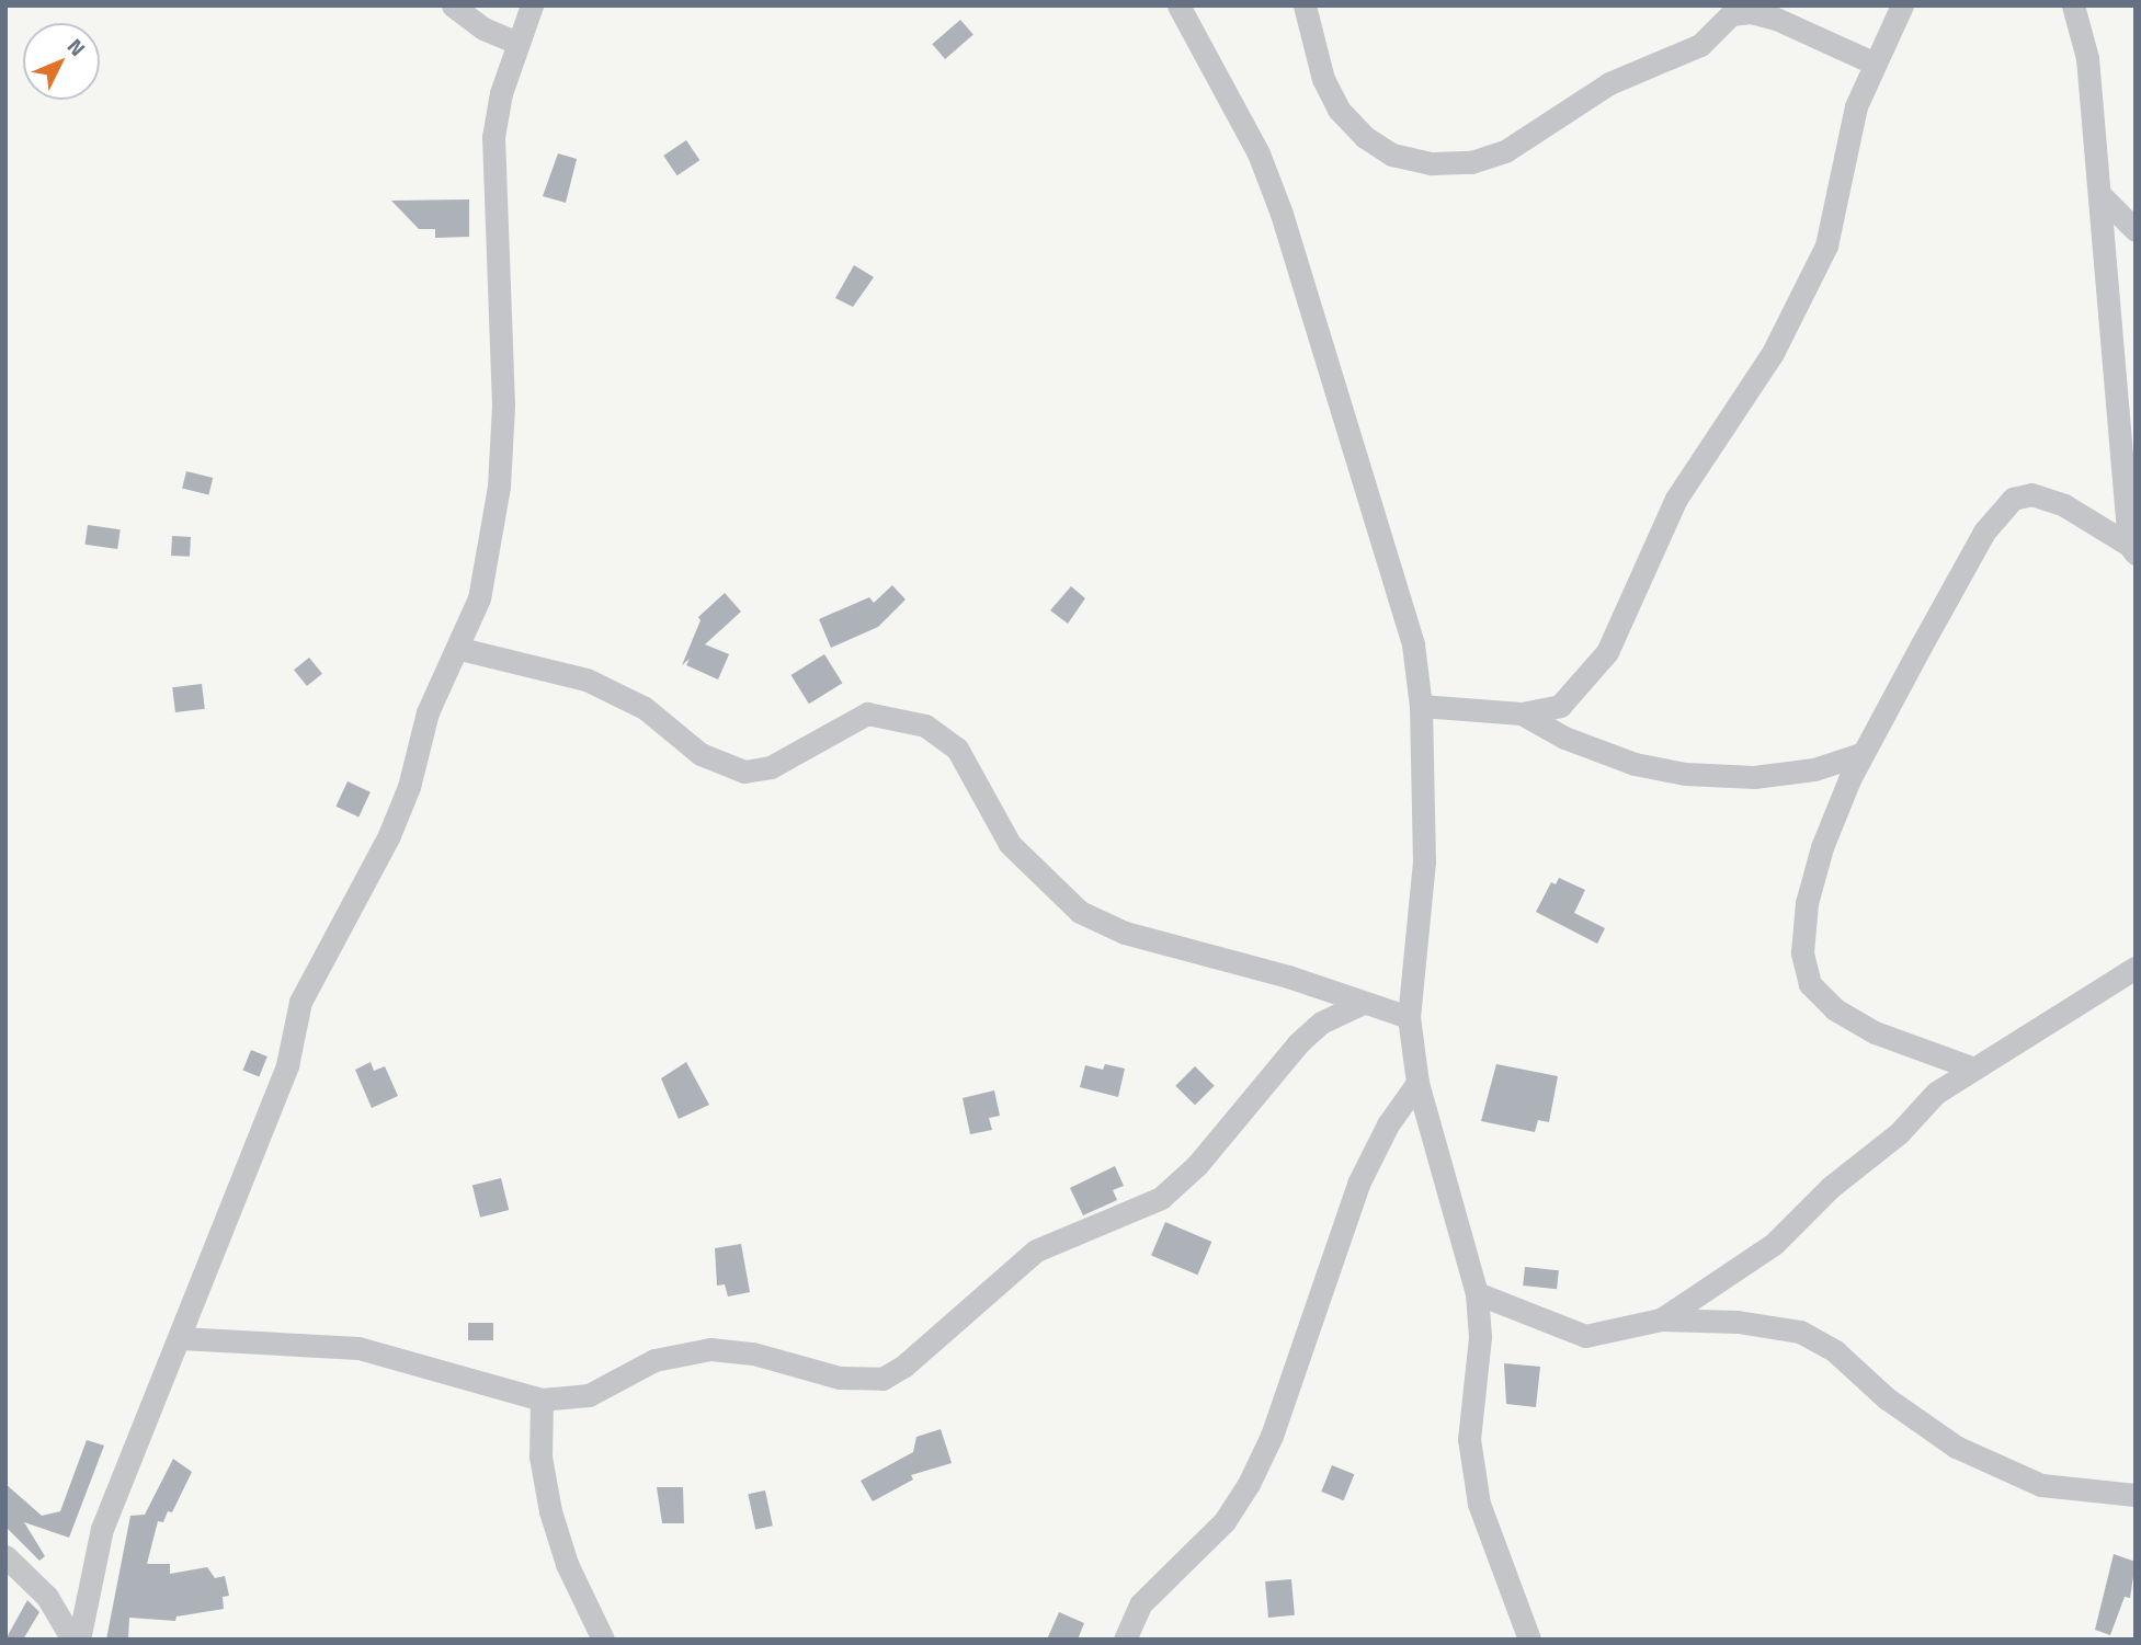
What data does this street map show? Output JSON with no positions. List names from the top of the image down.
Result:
{
  "north": "top right"
}
